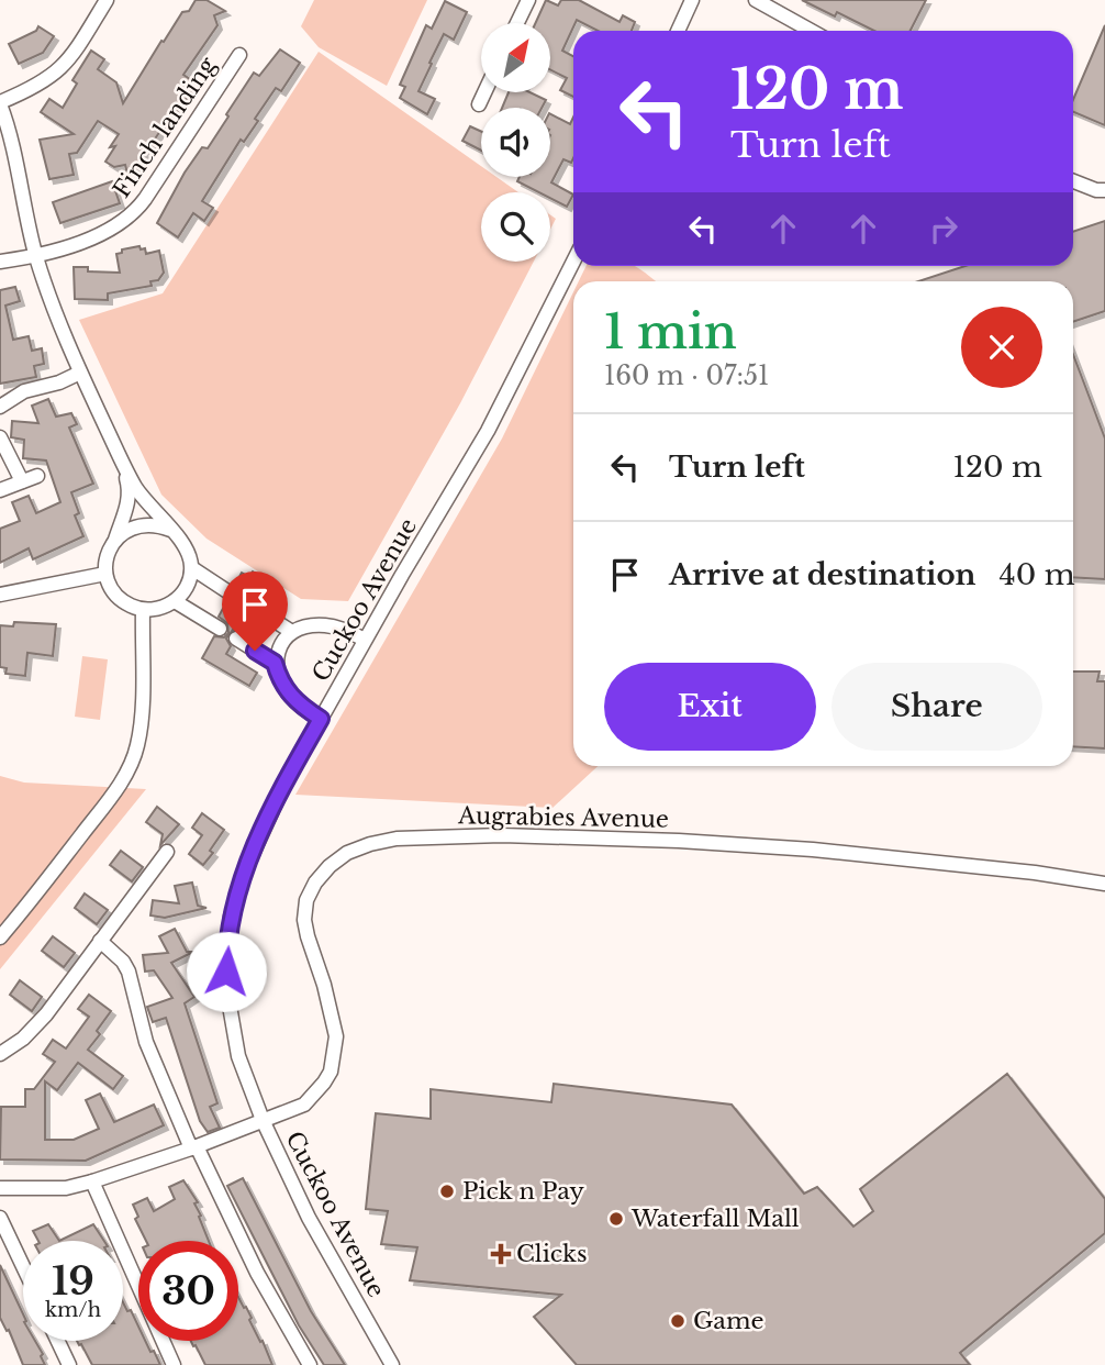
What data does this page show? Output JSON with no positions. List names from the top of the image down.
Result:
{
  "streets": {
    "street": ["Finch landing", "Cuckoo Avenue", "Augrabies Avenue"]
  },
  "crossings": [
    ["Cuckoo Avenue", "Augrabies Avenue"]
  ],
  "places": {
    "other": ["Pick n Pay", "Waterfall Mall", "Game"],
    "health": ["Clicks"]
  },
  "north": "top right",
  "page": {
    "turn": ["120 m", "Turn left"],
    "heading": ["1 min", "160 m · 07:51"],
    "list": [
      {
        "name": "Turn left",
        "value": "120 m"
      },
      {
        "name": "Arrive at destination",
        "value": "40 m"
      }
    ],
    "buttons": ["Exit", "Share"],
    "speed": "19 km/h",
    "limit": "30"
  }
}
